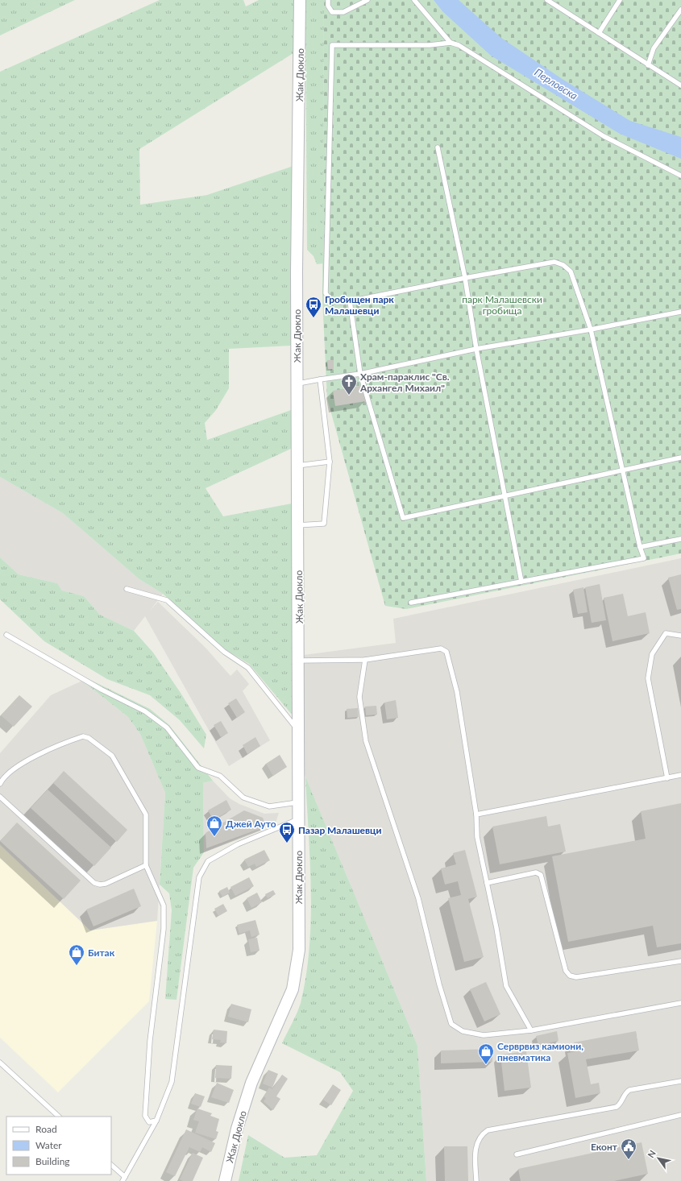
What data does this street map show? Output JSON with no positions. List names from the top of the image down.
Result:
{
  "streets": {
    "street": ["Жак Дюкло"]
  },
  "water": ["Перловска"],
  "parks": ["парк Малашевски гробища"],
  "places": {
    "bus stop": ["Гробищен парк Малашевци", "Пазар Малашевци"],
    "church": ["Храм-параклис \"Св. Архангел Михаил\""],
    "shop": ["Джей Ауто", "Битак", "Серврвиз камиони, пневматика"],
    "public building": ["Еконт"]
  },
  "legend": ["Road", "Water", "Building"],
  "north": "top left"
}
